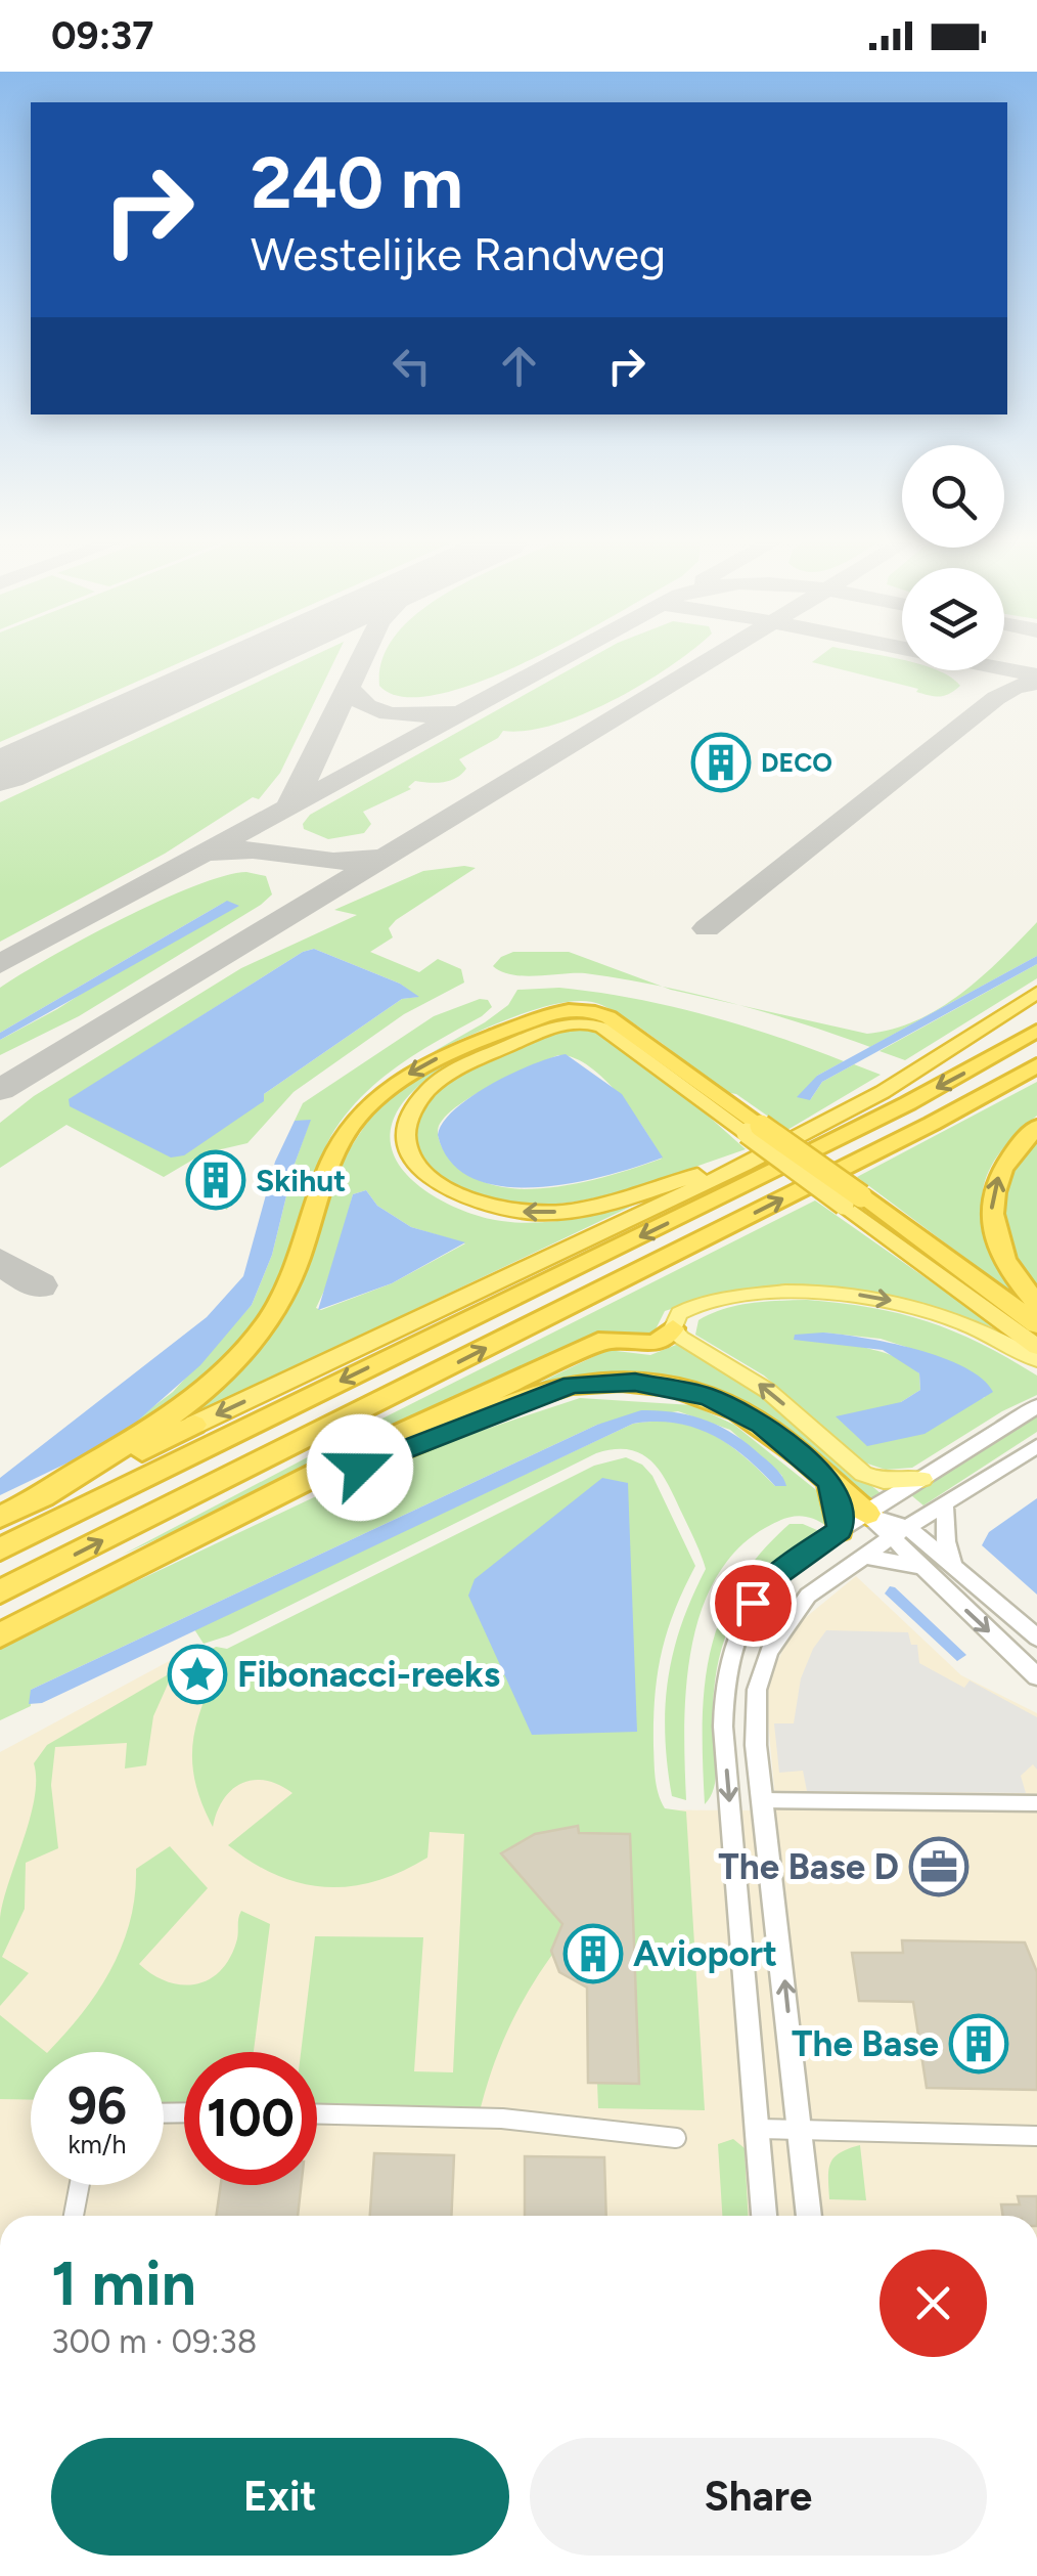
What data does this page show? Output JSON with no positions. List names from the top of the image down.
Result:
{
  "places": {
    "building": [
      "DECO",
      "Skihut",
      "Avioport",
      "The Base"
    ],
    "place": ["Fibonacci-reeks"],
    "office": ["The Base D"]
  },
  "page": {
    "status": "09:37",
    "turn": ["240 m", "Westelijke Randweg"],
    "speed": "96 km/h",
    "limit": "100",
    "heading": ["1 min", "300 m · 09:38"],
    "buttons": ["Exit", "Share"]
  }
}
